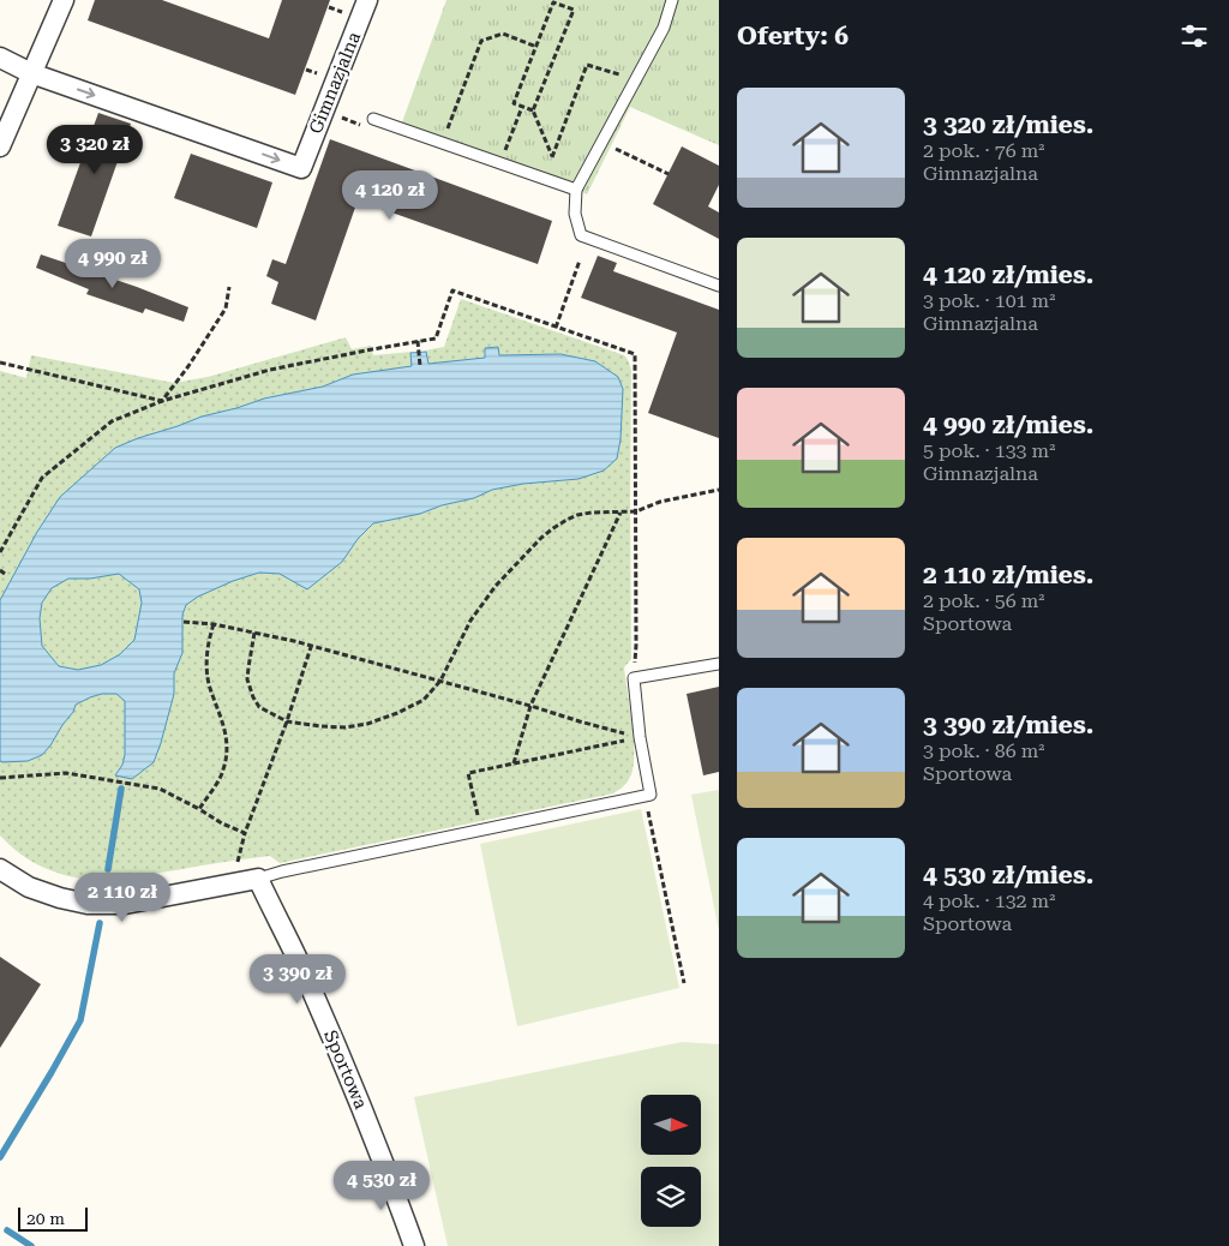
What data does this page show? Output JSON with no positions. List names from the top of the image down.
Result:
{
  "streets": {
    "street": ["Gimnazjalna", "Sportowa"]
  },
  "scale_bar": "20 m",
  "north": "right",
  "page": {
    "heading": "Oferty: 6",
    "list": [
      {
        "name": "3 320 zł/mies.",
        "note": "2 pok. · 76 m² · Gimnazjalna"
      },
      {
        "name": "4 120 zł/mies.",
        "note": "3 pok. · 101 m² · Gimnazjalna"
      },
      {
        "name": "4 990 zł/mies.",
        "note": "5 pok. · 133 m² · Gimnazjalna"
      },
      {
        "name": "2 110 zł/mies.",
        "note": "2 pok. · 56 m² · Sportowa"
      },
      {
        "name": "3 390 zł/mies.",
        "note": "3 pok. · 86 m² · Sportowa"
      },
      {
        "name": "4 530 zł/mies.",
        "note": "4 pok. · 132 m² · Sportowa"
      }
    ],
    "price": [
      "3 320 zł",
      "4 120 zł",
      "4 990 zł",
      "2 110 zł",
      "3 390 zł",
      "4 530 zł"
    ],
    "scale": "20 m"
  }
}
